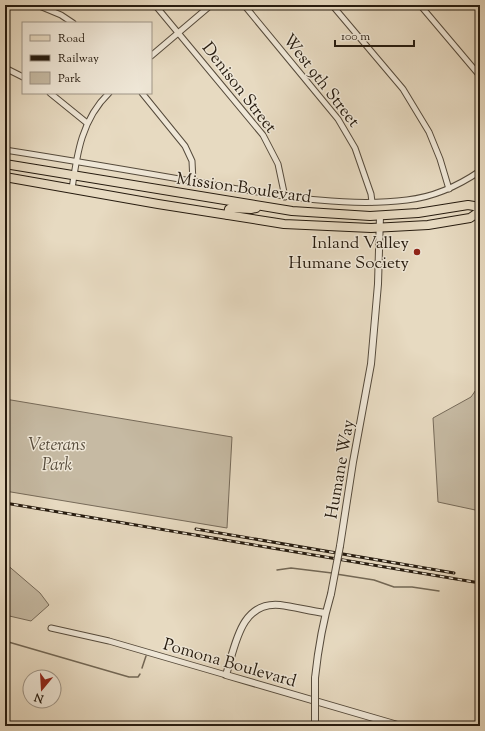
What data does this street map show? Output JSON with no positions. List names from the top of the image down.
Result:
{
  "streets": {
    "main road": ["Mission Boulevard"],
    "street": [
      "West 9th Street",
      "Denison Street",
      "Humane Way",
      "Pomona Boulevard"
    ]
  },
  "crossings": [
    ["Mission Boulevard", "Humane Way"]
  ],
  "parks": ["Veterans Park"],
  "places": ["Inland Valley Humane Society"],
  "legend": ["Road", "Railway", "Park"],
  "scale_bar": "100 m",
  "north": "bottom"
}
